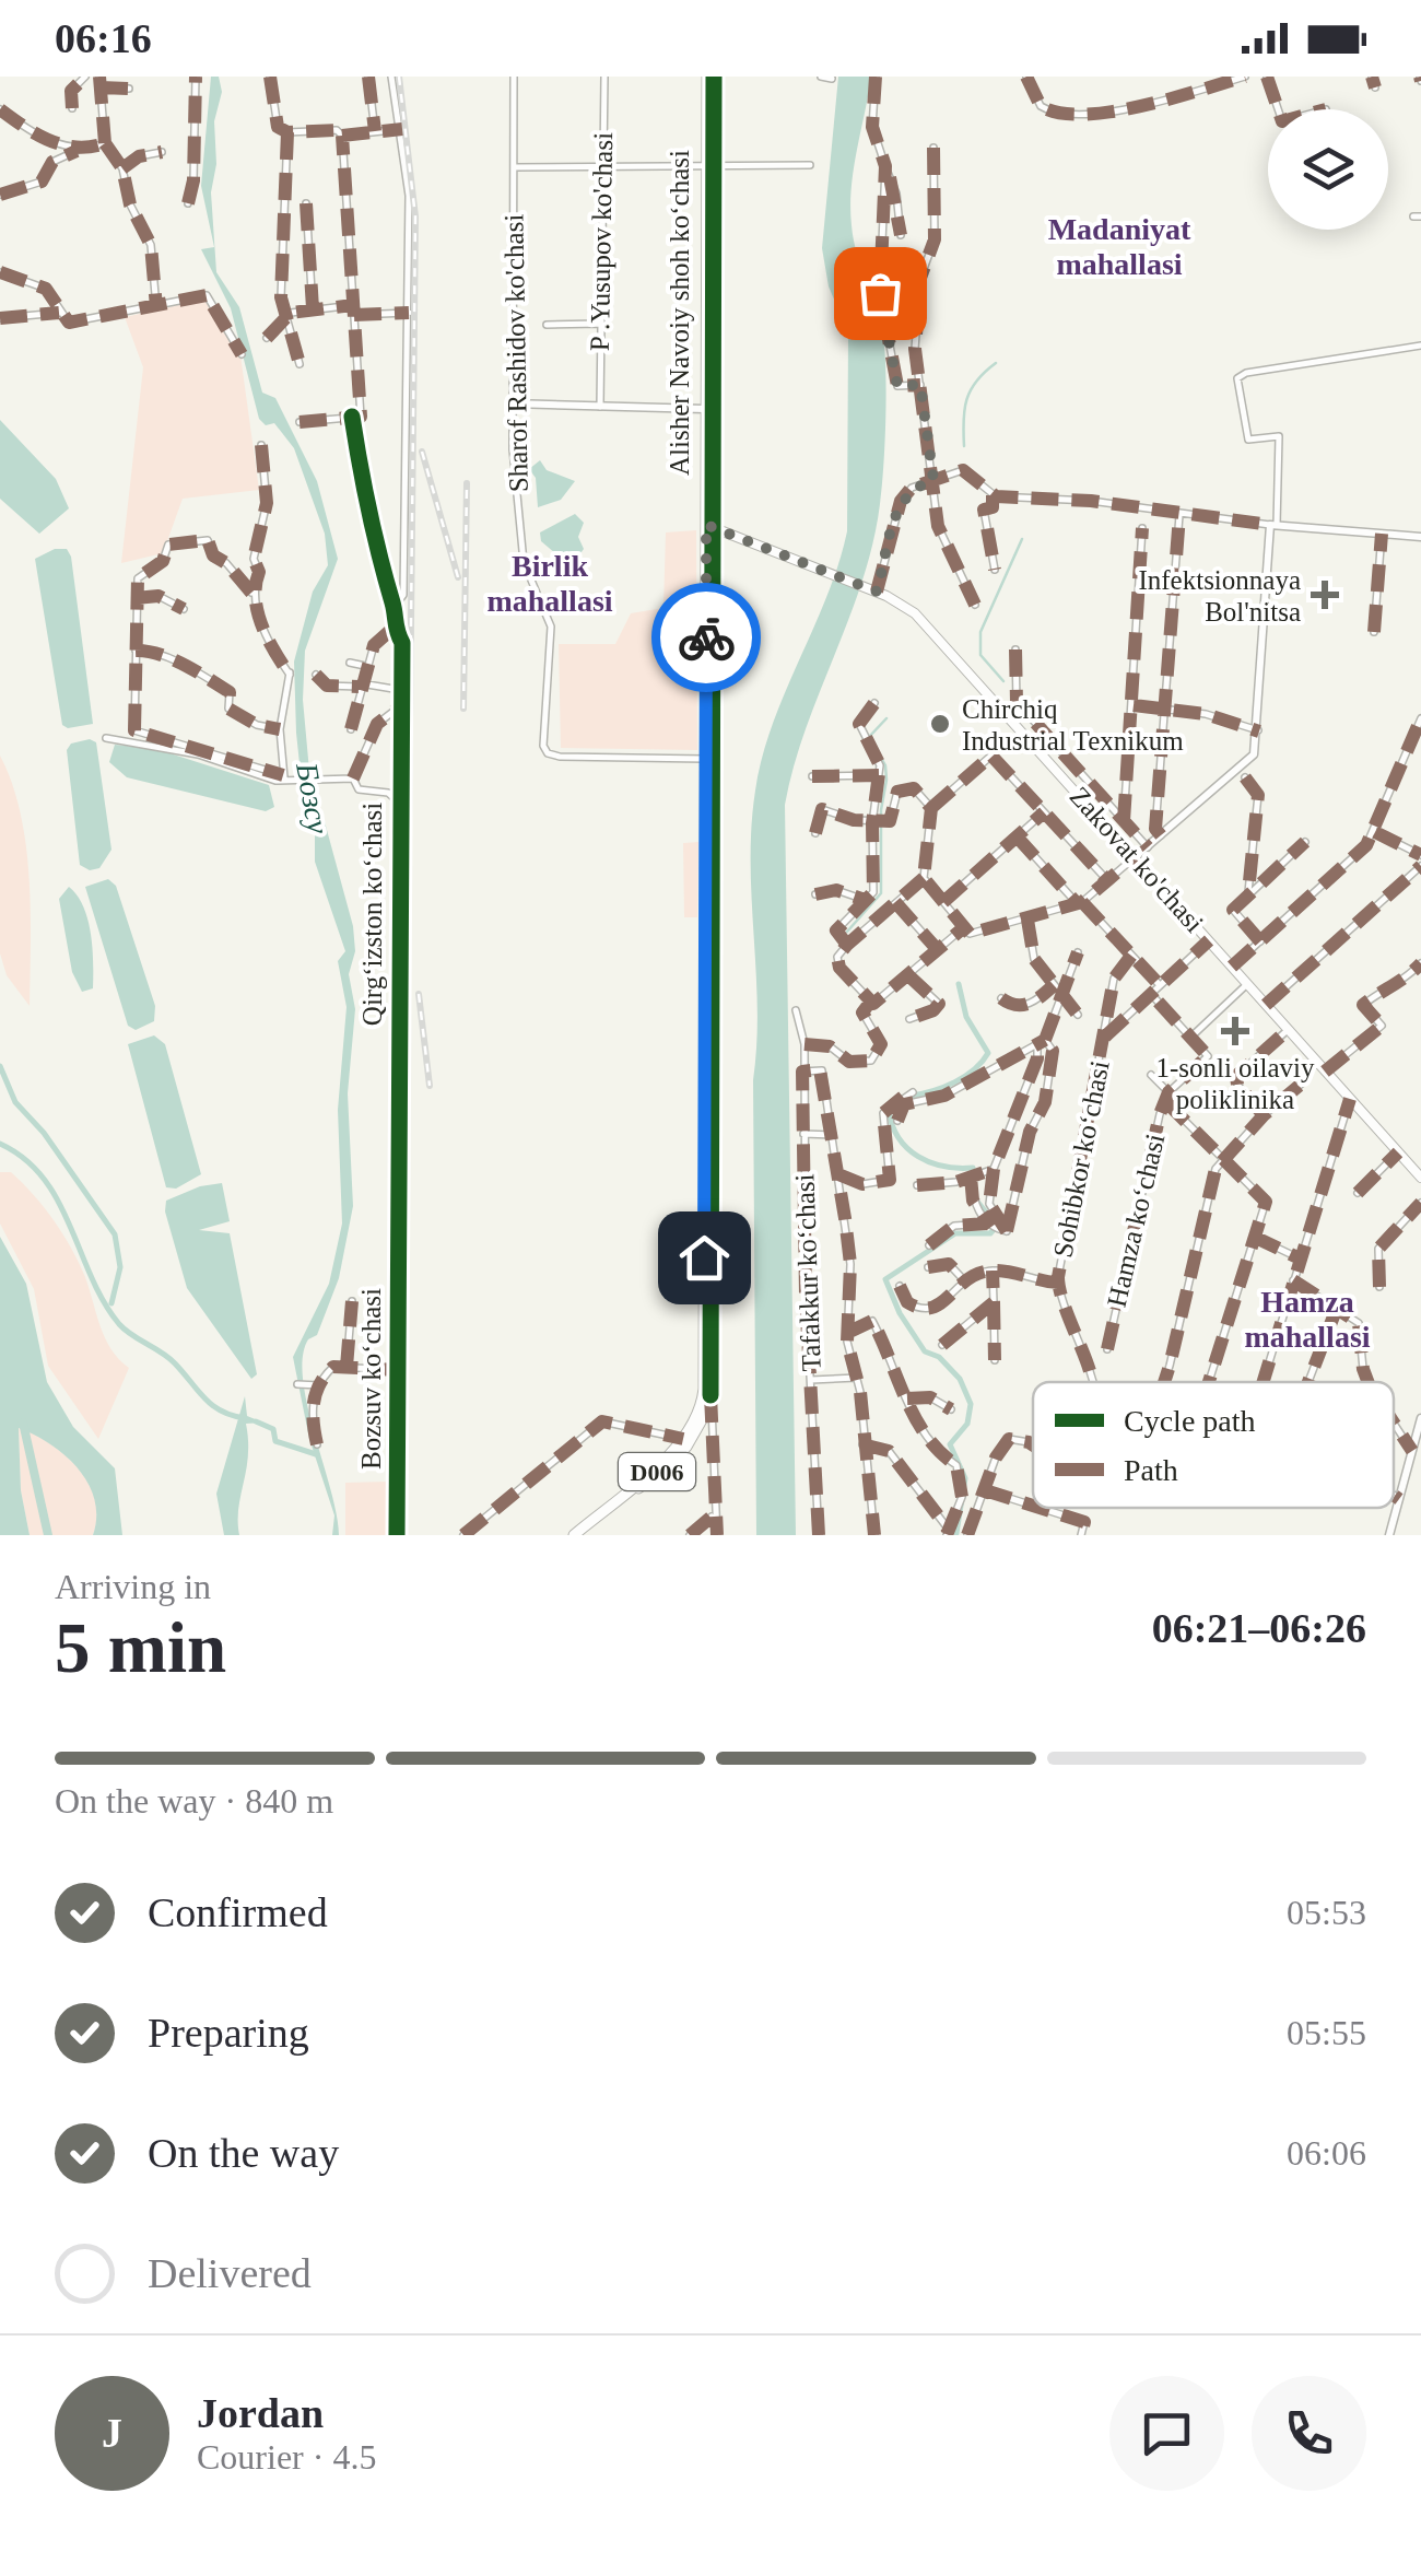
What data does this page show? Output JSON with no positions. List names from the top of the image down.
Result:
{
  "streets": {
    "main road": ["Alisher Navoiy shoh koʻchasi", "Zakovat ko'chasi", "D006"],
    "street": [
      "P .Yusupov ko'chasi",
      "Sharof Rashidov ko'chasi",
      "Qirg‘izston ko‘chasi",
      "Sohibkor ko‘chasi",
      "Hamza ko‘chasi",
      "Tafakkur ko‘chasi",
      "Bozsuv ko‘chasi"
    ]
  },
  "crossings": [
    ["Alisher Navoiy shoh koʻchasi", "Sharof Rashidov ko'chasi"],
    ["Alisher Navoiy shoh koʻchasi", "Zakovat ko'chasi"],
    ["Alisher Navoiy shoh koʻchasi", "D006"],
    ["Zakovat ko'chasi", "Sohibkor ko‘chasi"],
    ["Qirg‘izston ko‘chasi", "Bozsuv ko‘chasi"]
  ],
  "districts": ["Madaniyat mahallasi", "Birlik mahallasi", "Hamza mahallasi"],
  "water": ["Бозсу"],
  "places": {
    "health": ["Infektsionnaya Bol'nitsa", "1-sonli oilaviy poliklinika"],
    "other": ["Chirchiq Industrial Texnikum"]
  },
  "legend": ["Cycle path", "Path"],
  "page": {
    "status": "06:16",
    "heading": ["5 min", "Arriving in", "06:21–06:26"],
    "panel": ["Jordan", "Courier · 4.5"],
    "bar": "On the way · 840 m",
    "list": [
      ["Confirmed", "05:53"],
      ["Preparing", "05:55"],
      ["On the way", "06:06"],
      "Delivered"
    ],
    "round": "J"
  }
}
